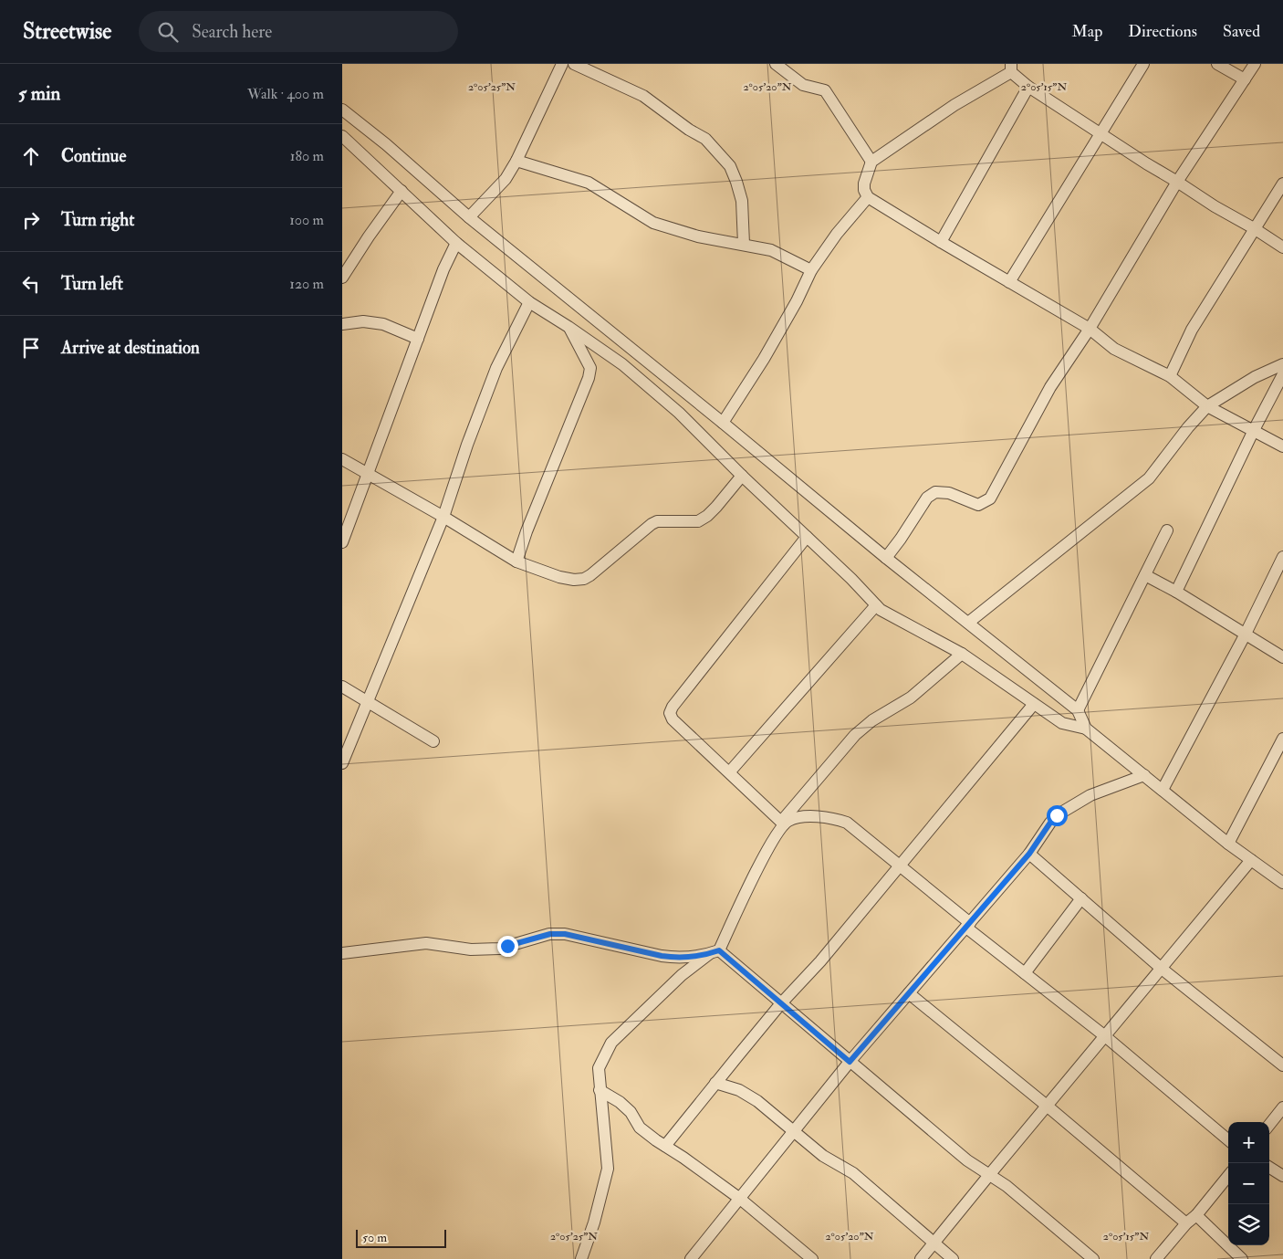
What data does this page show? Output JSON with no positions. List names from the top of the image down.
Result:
{
  "scale_bar": "50 m",
  "page": {
    "header": "Streetwise",
    "search": "Search here",
    "nav": ["Map", "Directions", "Saved"],
    "heading": ["5 min", "Walk · 400 m"],
    "list": [
      ["Continue", "180 m"],
      ["Turn right", "100 m"],
      ["Turn left", "120 m"],
      "Arrive at destination"
    ],
    "map_buttons": ["+", "−"],
    "scale": "50 m"
  },
  "coordinates": ["2°05'25\"N", "2°05'20\"N", "2°05'15\"N"]
}
